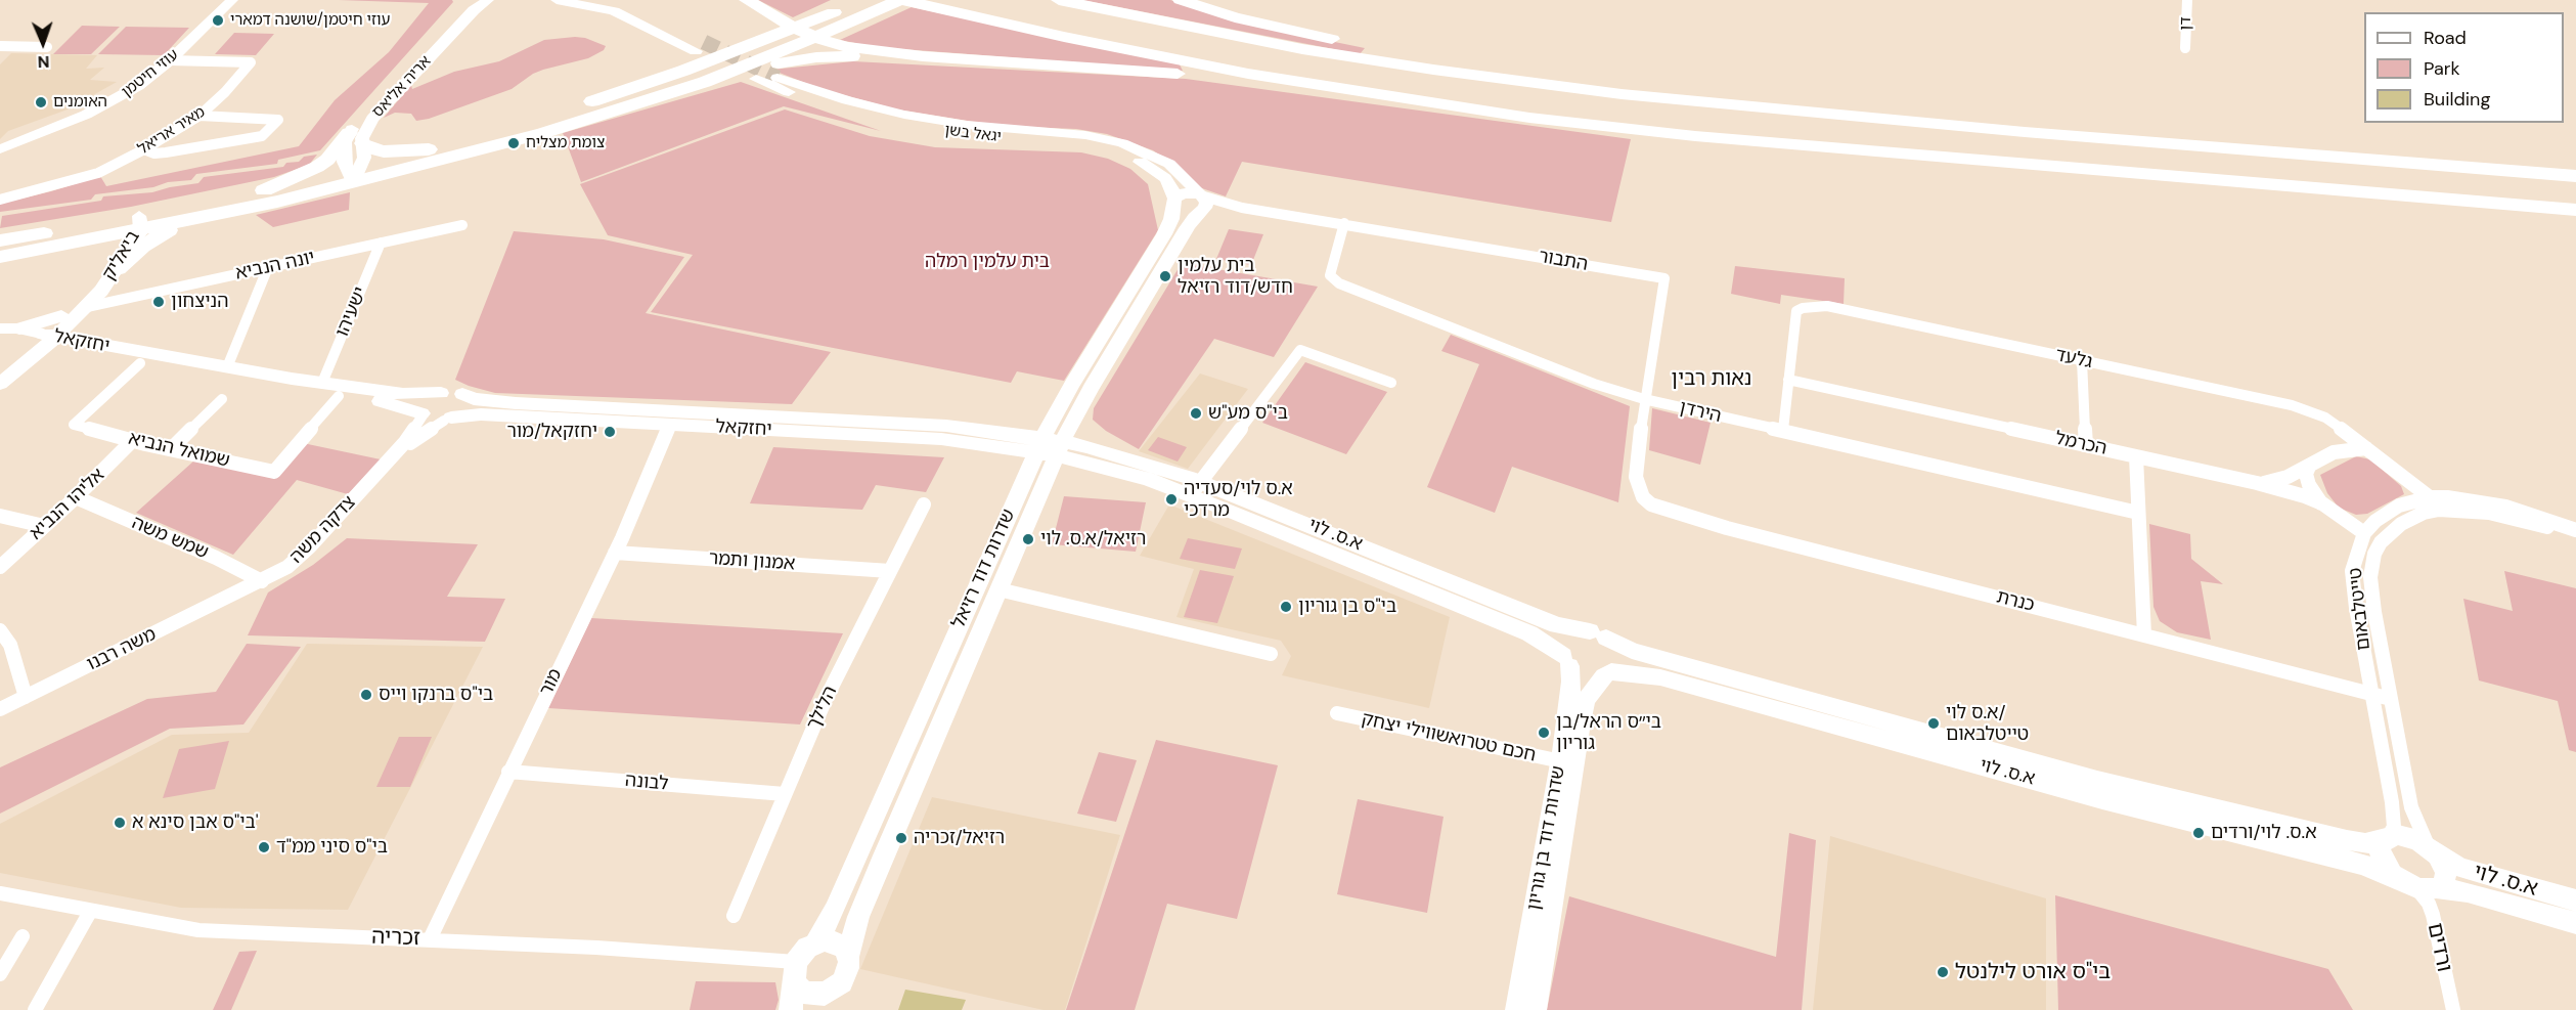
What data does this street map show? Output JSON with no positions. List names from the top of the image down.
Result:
{
  "streets": {
    "main road": [
      "עוזי חיטמן",
      "אריה אליאס",
      "יגאל בשן",
      "ביאליק",
      "יחזקאל",
      "א.ס. לוי",
      "שדרות דוד רזיאל",
      "שדרות דוד בן גוריון"
    ],
    "street": [
      "דן",
      "מאיר אריאל",
      "התבור",
      "יונה הנביא",
      "ישעיהו",
      "גלעד",
      "הירדן",
      "הכרמל",
      "שמואל הנביא",
      "אליהו הנביא",
      "צדקה משה",
      "שמש משה",
      "אמנון ותמר",
      "כנרת",
      "טייטלבאום",
      "משה רבנו",
      "מור",
      "הלילך",
      "חכם טטרואשווילי יצחק",
      "לבונה",
      "זכריה",
      "ורדים"
    ]
  },
  "crossings": [
    ["עוזי חיטמן", "מאיר אריאל"],
    ["יגאל בשן", "התבור"],
    ["יגאל בשן", "שדרות דוד רזיאל"],
    ["ביאליק", "יונה הנביא"],
    ["ביאליק", "יחזקאל"],
    ["התבור", "הירדן"],
    ["התבור", "שדרות דוד רזיאל"],
    ["התבור", "כנרת"],
    ["יונה הנביא", "ישעיהו"],
    ["ישעיהו", "יחזקאל"],
    ["יחזקאל", "שמואל הנביא"],
    ["יחזקאל", "צדקה משה"],
    ["יחזקאל", "א.ס. לוי"],
    ["יחזקאל", "שדרות דוד רזיאל"],
    ["יחזקאל", "מור"],
    ["גלעד", "הירדן"],
    ["גלעד", "הכרמל"],
    ["גלעד", "טייטלבאום"],
    ["הכרמל", "טייטלבאום"],
    ["שמואל הנביא", "אליהו הנביא"],
    ["אליהו הנביא", "שמש משה"],
    ["צדקה משה", "שמש משה"],
    ["צדקה משה", "משה רבנו"],
    ["א.ס. לוי", "שדרות דוד רזיאל"],
    ["א.ס. לוי", "טייטלבאום"],
    ["א.ס. לוי", "שדרות דוד בן גוריון"],
    ["א.ס. לוי", "ורדים"],
    ["אמנון ותמר", "מור"],
    ["אמנון ותמר", "הלילך"],
    ["שדרות דוד רזיאל", "זכריה"],
    ["כנרת", "טייטלבאום"],
    ["מור", "לבונה"],
    ["מור", "זכריה"],
    ["הלילך", "לבונה"],
    ["חכם טטרואשווילי יצחק", "שדרות דוד בן גוריון"]
  ],
  "districts": ["נאות רבין"],
  "parks": ["בית עלמין רמלה"],
  "places": [
    "עוזי חיטמן/שושנה דמארי",
    "האומנים",
    "צומת מצליח",
    "בית עלמין חדש/דוד רזיאל",
    "הניצחון",
    "בי\"ס מע\"ש",
    "יחזקאל/מור",
    "א.ס לוי/סעדיה מרדכי",
    "רזיאל/א.ס. לוי",
    "בי\"ס בן גוריון",
    "בי\"ס ברנקו וייס",
    "א.ס לוי/ טייטלבאום",
    "בי״ס הראל/בן גוריון",
    "בי\"ס אבן סינא א'",
    "א.ס. לוי/ורדים",
    "רזיאל/זכריה",
    "בי\"ס סיני ממ\"ד",
    "בי\"ס אורט לילנטל"
  ],
  "legend": ["Road", "Park", "Building"],
  "north": "bottom"
}
